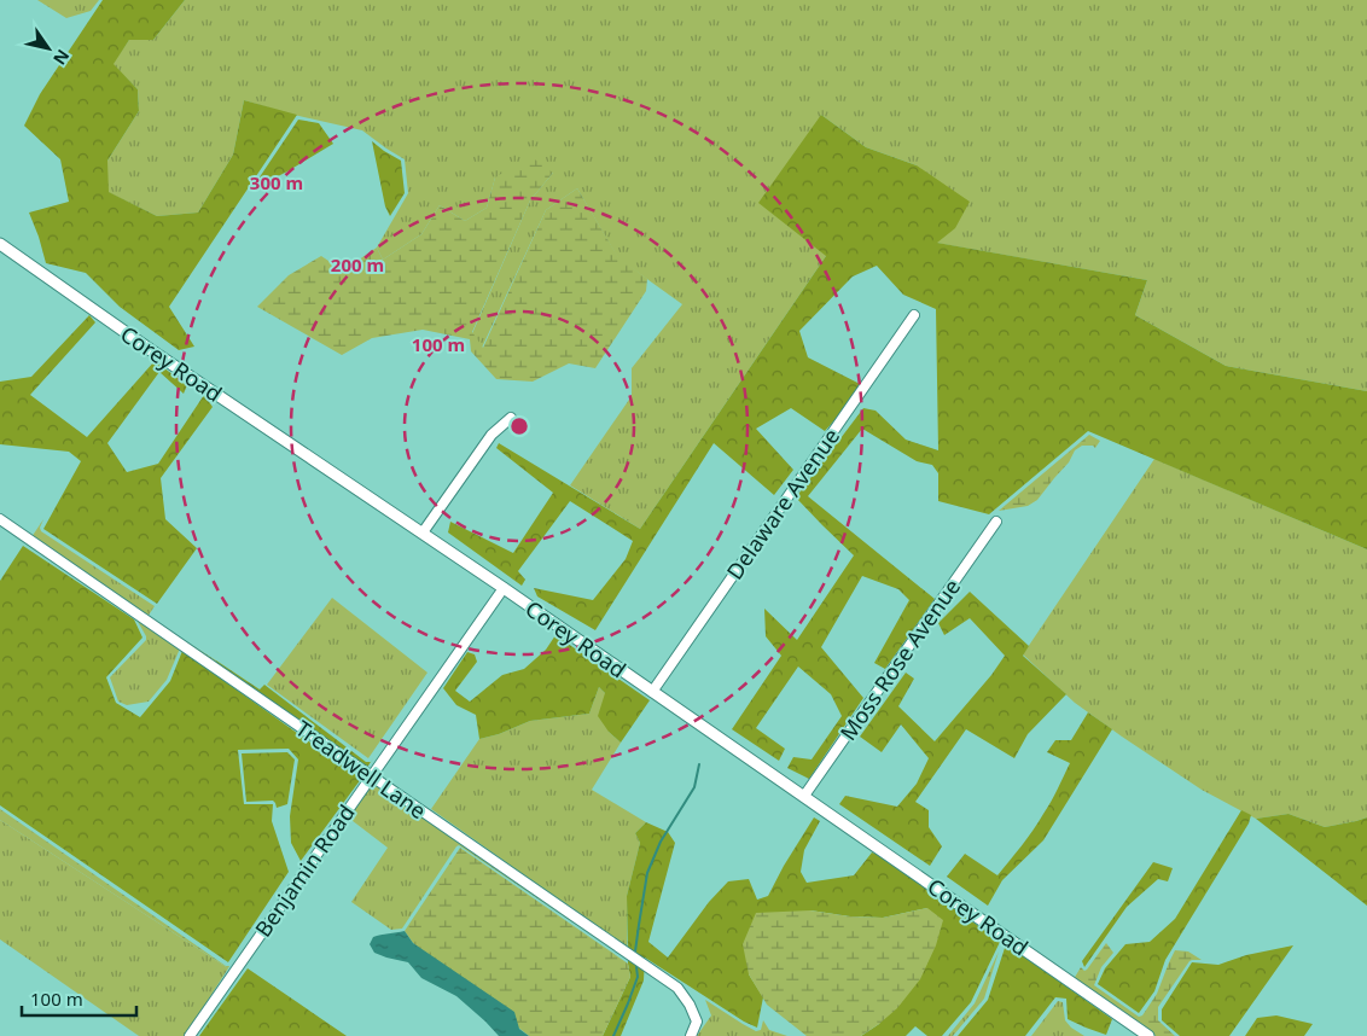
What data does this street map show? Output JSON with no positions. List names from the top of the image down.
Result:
{
  "streets": {
    "street": [
      "Corey Road",
      "Delaware Avenue",
      "Moss Rose Avenue",
      "Treadwell Lane",
      "Benjamin Road"
    ]
  },
  "crossings": [
    ["Corey Road", "Delaware Avenue"],
    ["Corey Road", "Moss Rose Avenue"],
    ["Corey Road", "Benjamin Road"],
    ["Treadwell Lane", "Benjamin Road"]
  ],
  "scale_bar": "100 m",
  "north": "bottom right",
  "rings": ["300 m", "200 m", "100 m"]
}
